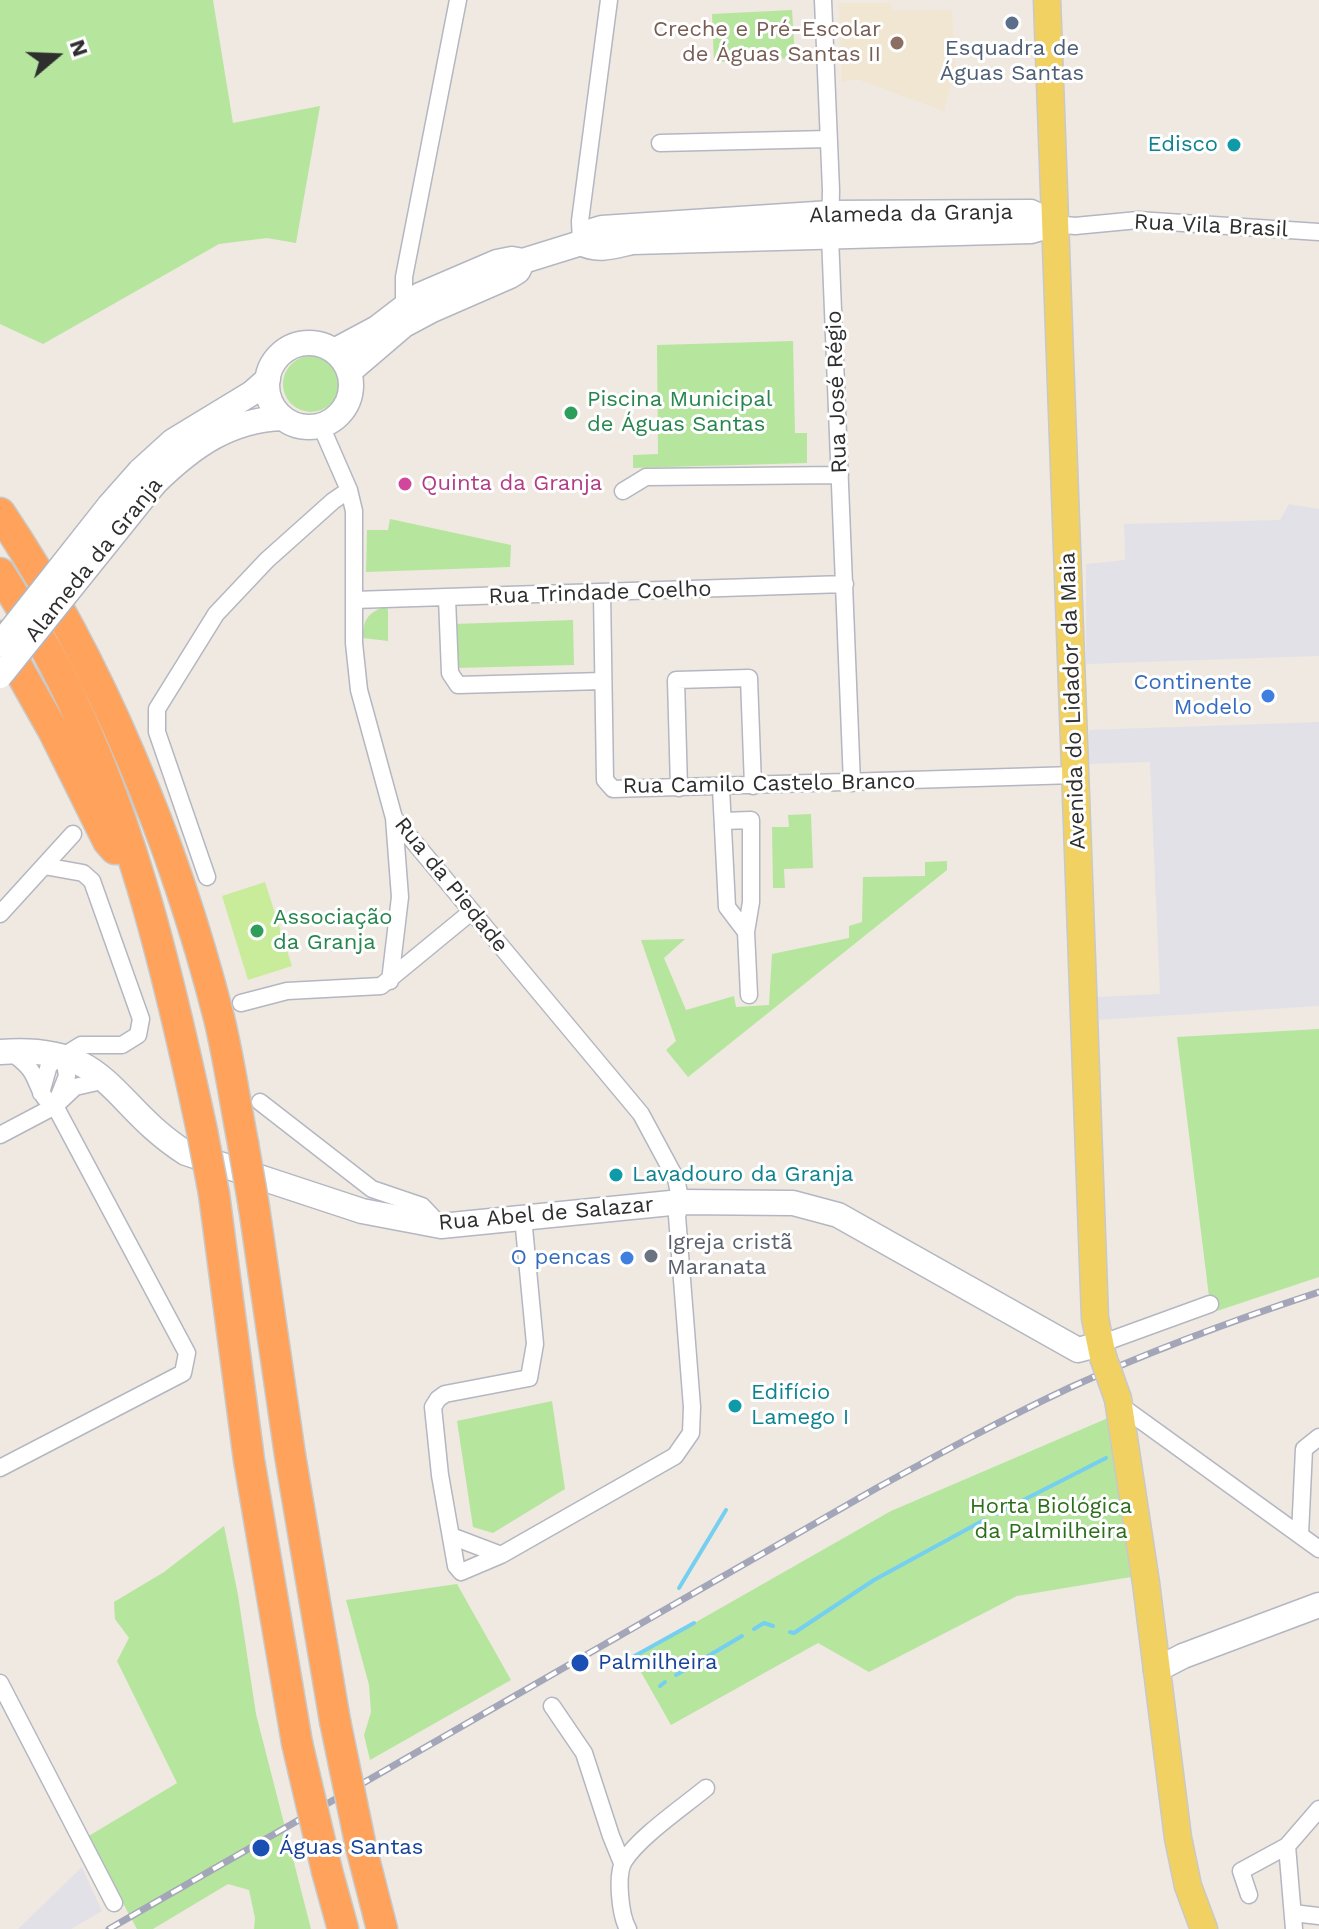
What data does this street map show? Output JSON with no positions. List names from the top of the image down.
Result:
{
  "streets": {
    "main road": ["Avenida do Lidador da Maia"],
    "street": [
      "Alameda da Granja",
      "Rua Vila Brasil",
      "Rua José Régio",
      "Rua Trindade Coelho",
      "Rua Camilo Castelo Branco",
      "Rua da Piedade",
      "Rua Abel de Salazar"
    ]
  },
  "crossings": [
    ["Alameda da Granja", "Rua Vila Brasil"],
    ["Alameda da Granja", "Rua José Régio"],
    ["Alameda da Granja", "Avenida do Lidador da Maia"],
    ["Alameda da Granja", "Rua da Piedade"],
    ["Rua Vila Brasil", "Avenida do Lidador da Maia"],
    ["Rua José Régio", "Rua Trindade Coelho"],
    ["Rua José Régio", "Rua Camilo Castelo Branco"],
    ["Rua Trindade Coelho", "Rua Camilo Castelo Branco"],
    ["Rua Trindade Coelho", "Rua da Piedade"],
    ["Avenida do Lidador da Maia", "Rua Camilo Castelo Branco"],
    ["Avenida do Lidador da Maia", "Rua Abel de Salazar"],
    ["Rua da Piedade", "Rua Abel de Salazar"]
  ],
  "parks": ["Horta Biológica da Palmilheira"],
  "places": [
    "Esquadra de Águas Santas",
    "Creche e Pré-Escolar de Águas Santas II",
    "Edisco",
    "Piscina Municipal de Águas Santas",
    "Quinta da Granja",
    "Continente Modelo",
    "Associação da Granja",
    "Lavadouro da Granja",
    "Igreja cristã Maranata",
    "O pencas",
    "Edifício Lamego I",
    "Palmilheira",
    "Águas Santas"
  ],
  "north": "right"
}
